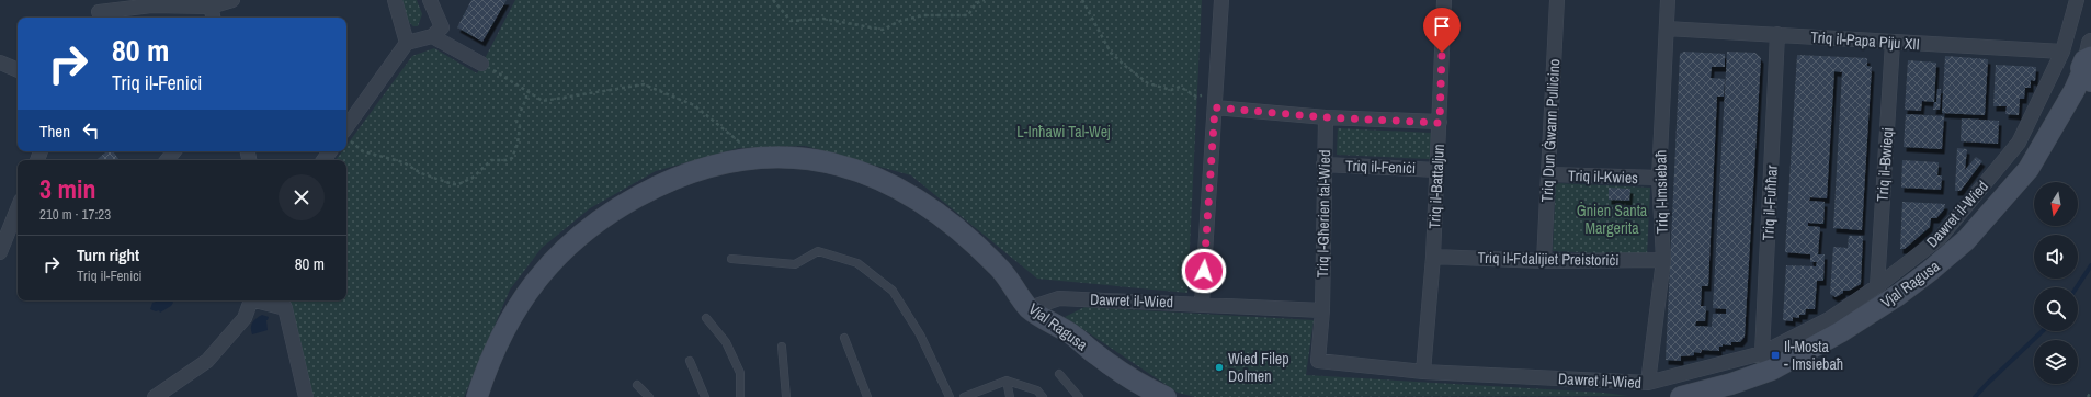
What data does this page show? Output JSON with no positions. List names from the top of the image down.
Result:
{
  "streets": {
    "main road": ["Vjal Ragusa"],
    "street": [
      "Triq il-Papa Piju XII",
      "Triq Dun Ġwann Pullicino",
      "Triq il-Bwieqi",
      "Triq il-Feniċi",
      "Triq il-Kwies",
      "Triq il-Battaljun",
      "Triq l-Imsiebaħ",
      "Triq il-Fuħħar",
      "Triq l-Għerien tal-Wied",
      "Dawret il-Wied",
      "Triq il-Fdalijiet Preistoriċi"
    ]
  },
  "crossings": [
    ["Triq il-Papa Piju XII", "Triq il-Bwieqi"],
    ["Triq il-Papa Piju XII", "Triq l-Imsiebaħ"],
    ["Triq il-Papa Piju XII", "Triq il-Fuħħar"],
    ["Triq il-Papa Piju XII", "Dawret il-Wied"],
    ["Triq Dun Ġwann Pullicino", "Triq il-Kwies"],
    ["Triq Dun Ġwann Pullicino", "Triq il-Fdalijiet Preistoriċi"],
    ["Triq il-Bwieqi", "Dawret il-Wied"],
    ["Triq il-Feniċi", "Triq il-Battaljun"],
    ["Triq il-Feniċi", "Triq l-Għerien tal-Wied"],
    ["Triq il-Kwies", "Triq l-Imsiebaħ"],
    ["Triq il-Battaljun", "Dawret il-Wied"],
    ["Triq il-Battaljun", "Triq il-Fdalijiet Preistoriċi"],
    ["Triq l-Imsiebaħ", "Dawret il-Wied"],
    ["Triq l-Imsiebaħ", "Triq il-Fdalijiet Preistoriċi"],
    ["Triq il-Fuħħar", "Dawret il-Wied"],
    ["Triq il-Fuħħar", "Vjal Ragusa"],
    ["Triq l-Għerien tal-Wied", "Dawret il-Wied"],
    ["Dawret il-Wied", "Vjal Ragusa"]
  ],
  "parks": ["L-Inħawi Tal-Wej", "Ġnien Santa Margerita"],
  "places": {
    "transit": ["Il-Mosta - Imsiebaħ"],
    "other": ["Wied Filep Dolmen"]
  },
  "north": "bottom",
  "page": {
    "turn": ["80 m", "Triq il-Fenici"],
    "then": "Then",
    "heading": ["3 min", "210 m · 17:23"],
    "list": [
      {
        "name": "Turn right",
        "note": "Triq il-Fenici",
        "value": "80 m"
      }
    ]
  }
}
